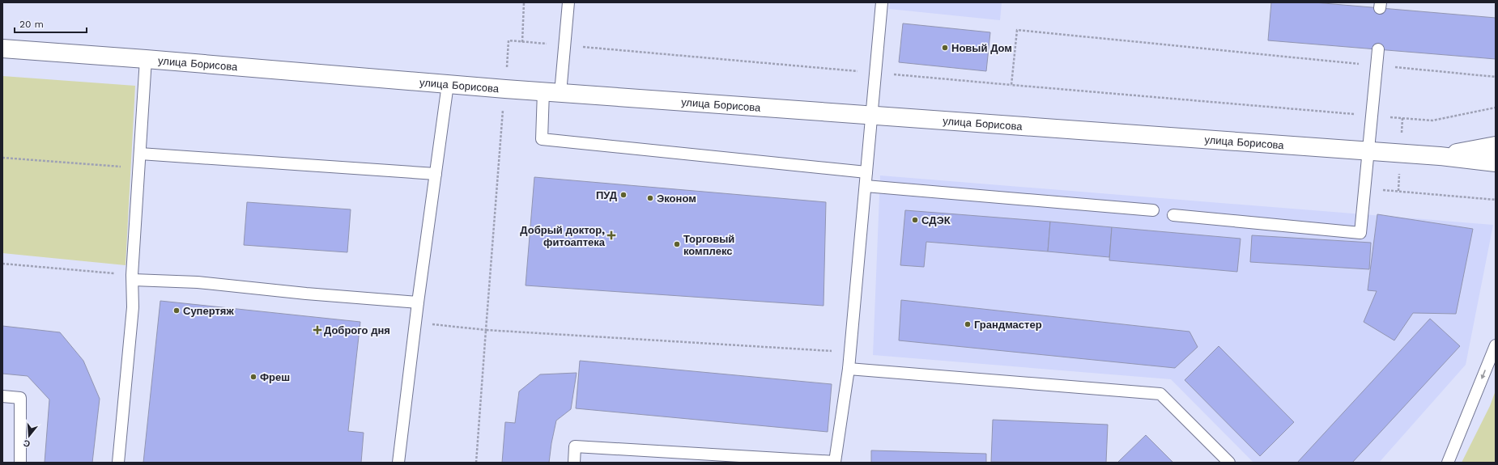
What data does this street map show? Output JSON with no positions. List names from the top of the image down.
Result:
{
  "streets": {
    "main road": ["улица Борисова"]
  },
  "places": {
    "other": [
      "Новый Дом",
      "ПУД",
      "Эконом",
      "СДЭК",
      "Торговый комплекс",
      "Супертяж",
      "Грандмастер",
      "Фреш"
    ],
    "health": ["Добрый доктор, фитоаптека", "Доброго дня"]
  },
  "scale_bar": "20 m",
  "north": "bottom"
}
